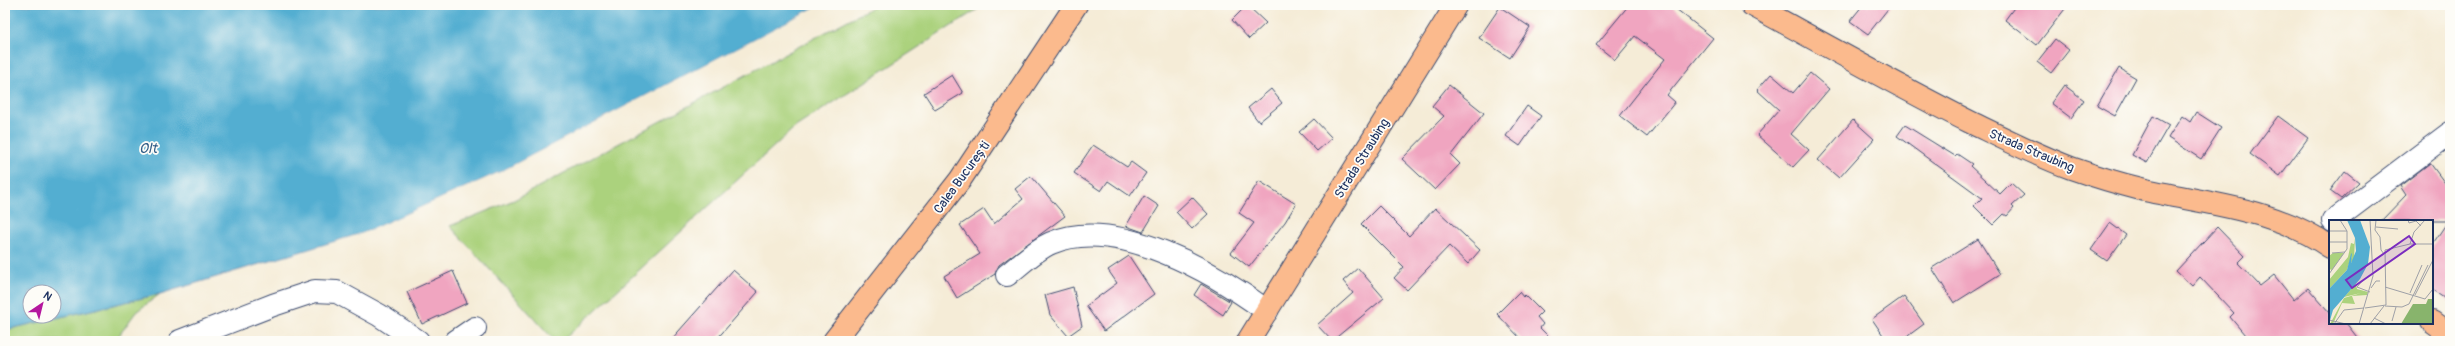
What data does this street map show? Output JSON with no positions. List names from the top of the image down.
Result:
{
  "streets": {
    "main road": ["Strada Straubing", "Calea București"]
  },
  "water": ["Olt"],
  "north": "top right"
}
